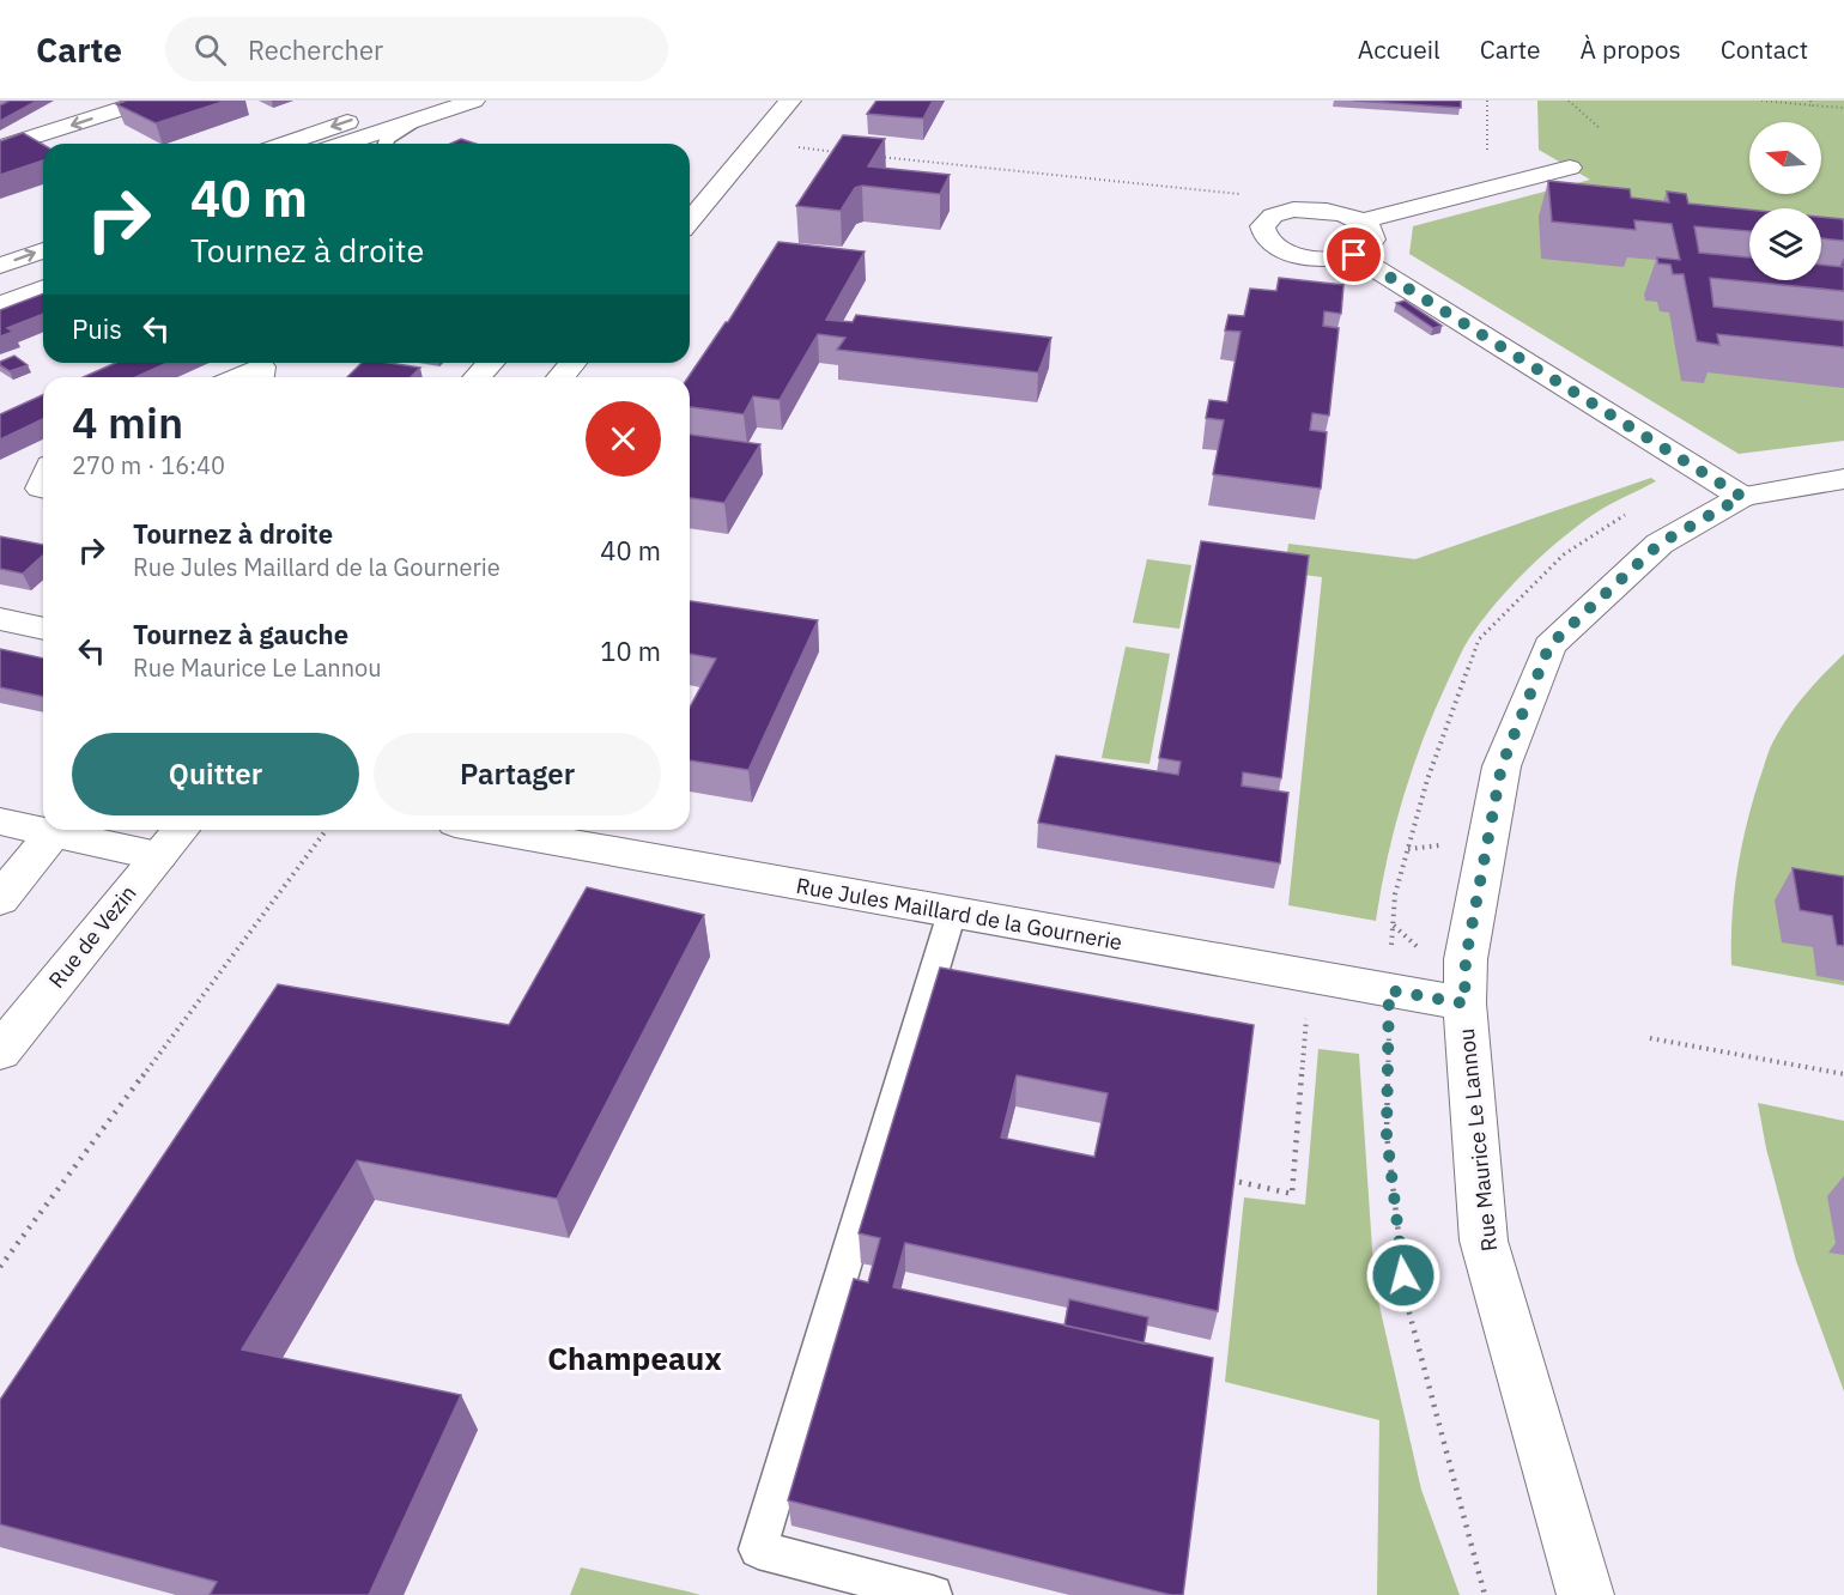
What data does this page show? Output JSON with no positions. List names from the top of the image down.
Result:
{
  "streets": {
    "street": ["Rue Jules Maillard de la Gournerie", "Rue de Vezin", "Rue Maurice Le Lannou"]
  },
  "crossings": [
    ["Rue Jules Maillard de la Gournerie", "Rue Maurice Le Lannou"]
  ],
  "districts": ["Champeaux"],
  "north": "left",
  "page": {
    "header": "Carte",
    "search": "Rechercher",
    "nav": [
      "Accueil",
      "Carte",
      "À propos",
      "Contact"
    ],
    "turn": ["40 m", "Tournez à droite"],
    "then": "Puis",
    "heading": ["4 min", "270 m · 16:40"],
    "list": [
      {
        "name": "Tournez à droite",
        "note": "Rue Jules Maillard de la Gournerie",
        "value": "40 m"
      },
      {
        "name": "Tournez à gauche",
        "note": "Rue Maurice Le Lannou",
        "value": "10 m"
      }
    ],
    "buttons": ["Quitter", "Partager"]
  }
}
